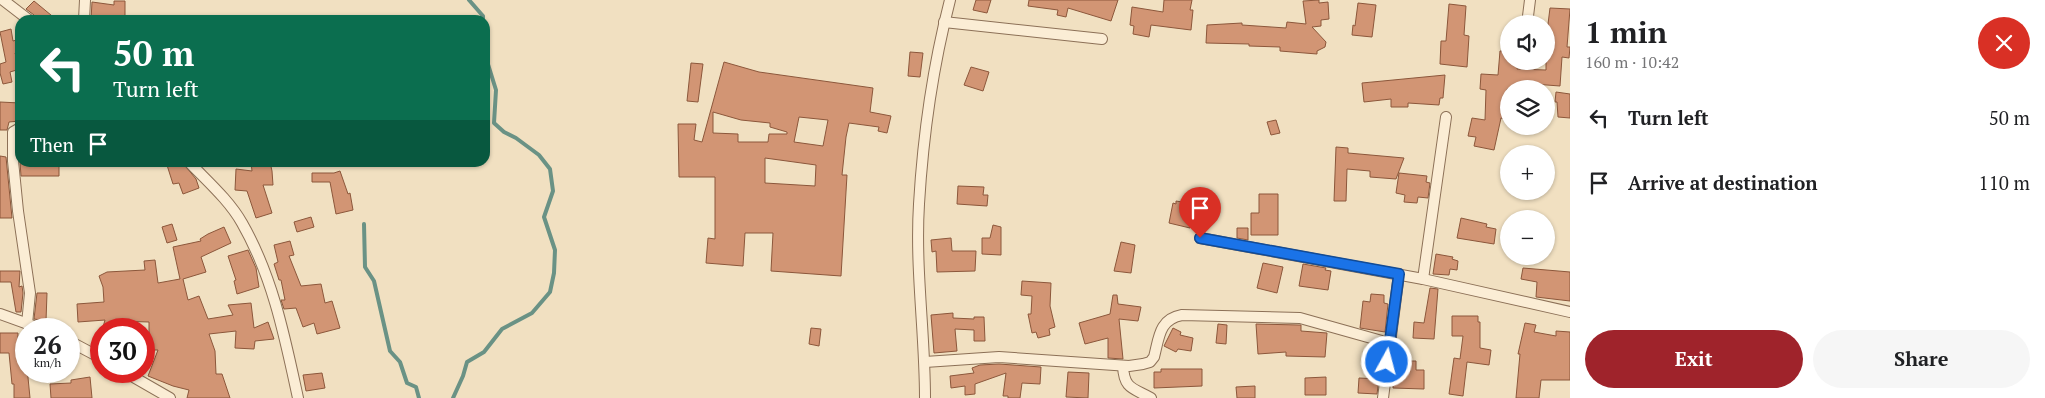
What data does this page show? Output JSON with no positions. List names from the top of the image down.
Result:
{
  "page": {
    "heading": ["1 min", "160 m · 10:42"],
    "map_buttons": ["+", "−"],
    "turn": ["50 m", "Turn left"],
    "list": [
      {
        "name": "Turn left",
        "value": "50 m"
      },
      {
        "name": "Arrive at destination",
        "value": "110 m"
      }
    ],
    "then": "Then",
    "speed": "26 km/h",
    "limit": "30",
    "buttons": ["Exit", "Share"]
  }
}
